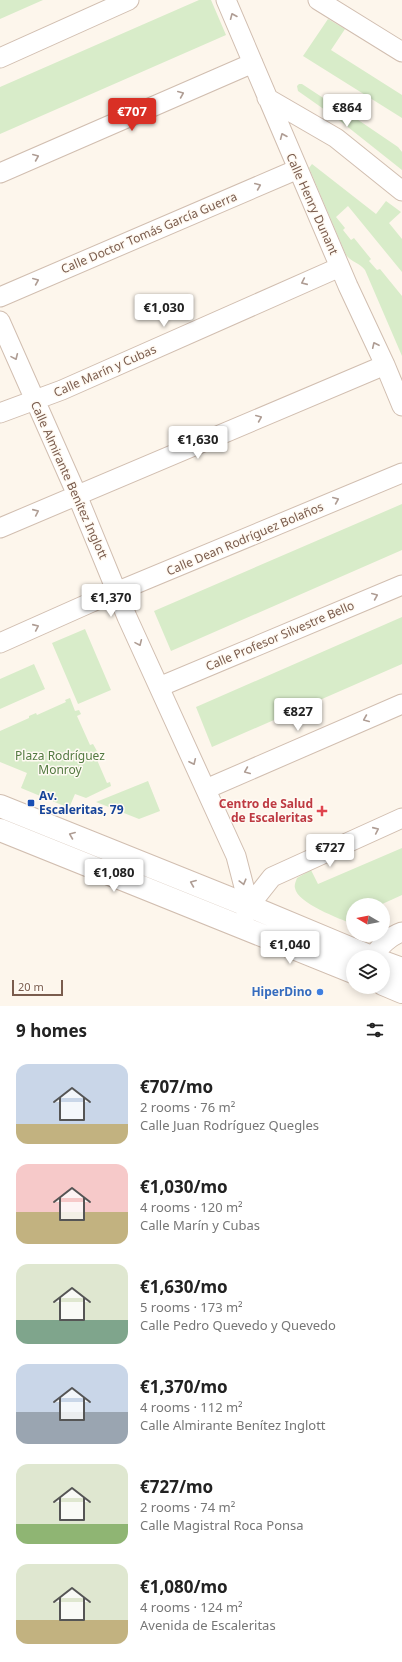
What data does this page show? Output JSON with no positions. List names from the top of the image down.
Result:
{
  "streets": {
    "street": [
      "Calle Henry Dunant",
      "Calle Doctor Tomás García Guerra",
      "Calle Marín y Cubas",
      "Calle Almirante Benítez Inglott",
      "Calle Dean Rodríguez Bolaños",
      "Calle Profesor Silvestre Bello"
    ]
  },
  "crossings": [
    ["Calle Henry Dunant", "Calle Doctor Tomás García Guerra"],
    ["Calle Henry Dunant", "Calle Marín y Cubas"],
    ["Calle Marín y Cubas", "Calle Almirante Benítez Inglott"],
    ["Calle Almirante Benítez Inglott", "Calle Dean Rodríguez Bolaños"],
    ["Calle Almirante Benítez Inglott", "Calle Profesor Silvestre Bello"]
  ],
  "one_way": ["Calle Henry Dunant", "Calle Almirante Benítez Inglott"],
  "parks": ["Plaza Rodríguez Monroy"],
  "places": {
    "transit": ["Av. Escaleritas, 79"],
    "health": ["Centro de Salud de Escaleritas"],
    "other": ["HiperDino"]
  },
  "scale_bar": "20 m",
  "north": "left",
  "page": {
    "price": [
      "€864",
      "€707",
      "€1,030",
      "€1,630",
      "€1,370",
      "€827",
      "€727",
      "€1,080",
      "€1,040"
    ],
    "scale": "20 m",
    "heading": "9 homes",
    "list": [
      {
        "name": "€707/mo",
        "note": "2 rooms · 76 m² · Calle Juan Rodríguez Quegles"
      },
      {
        "name": "€1,030/mo",
        "note": "4 rooms · 120 m² · Calle Marín y Cubas"
      },
      {
        "name": "€1,630/mo",
        "note": "5 rooms · 173 m² · Calle Pedro Quevedo y Quevedo"
      },
      {
        "name": "€1,370/mo",
        "note": "4 rooms · 112 m² · Calle Almirante Benítez Inglott"
      },
      {
        "name": "€727/mo",
        "note": "2 rooms · 74 m² · Calle Magistral Roca Ponsa"
      },
      {
        "name": "€1,080/mo",
        "note": "4 rooms · 124 m² · Avenida de Escaleritas"
      }
    ]
  }
}
